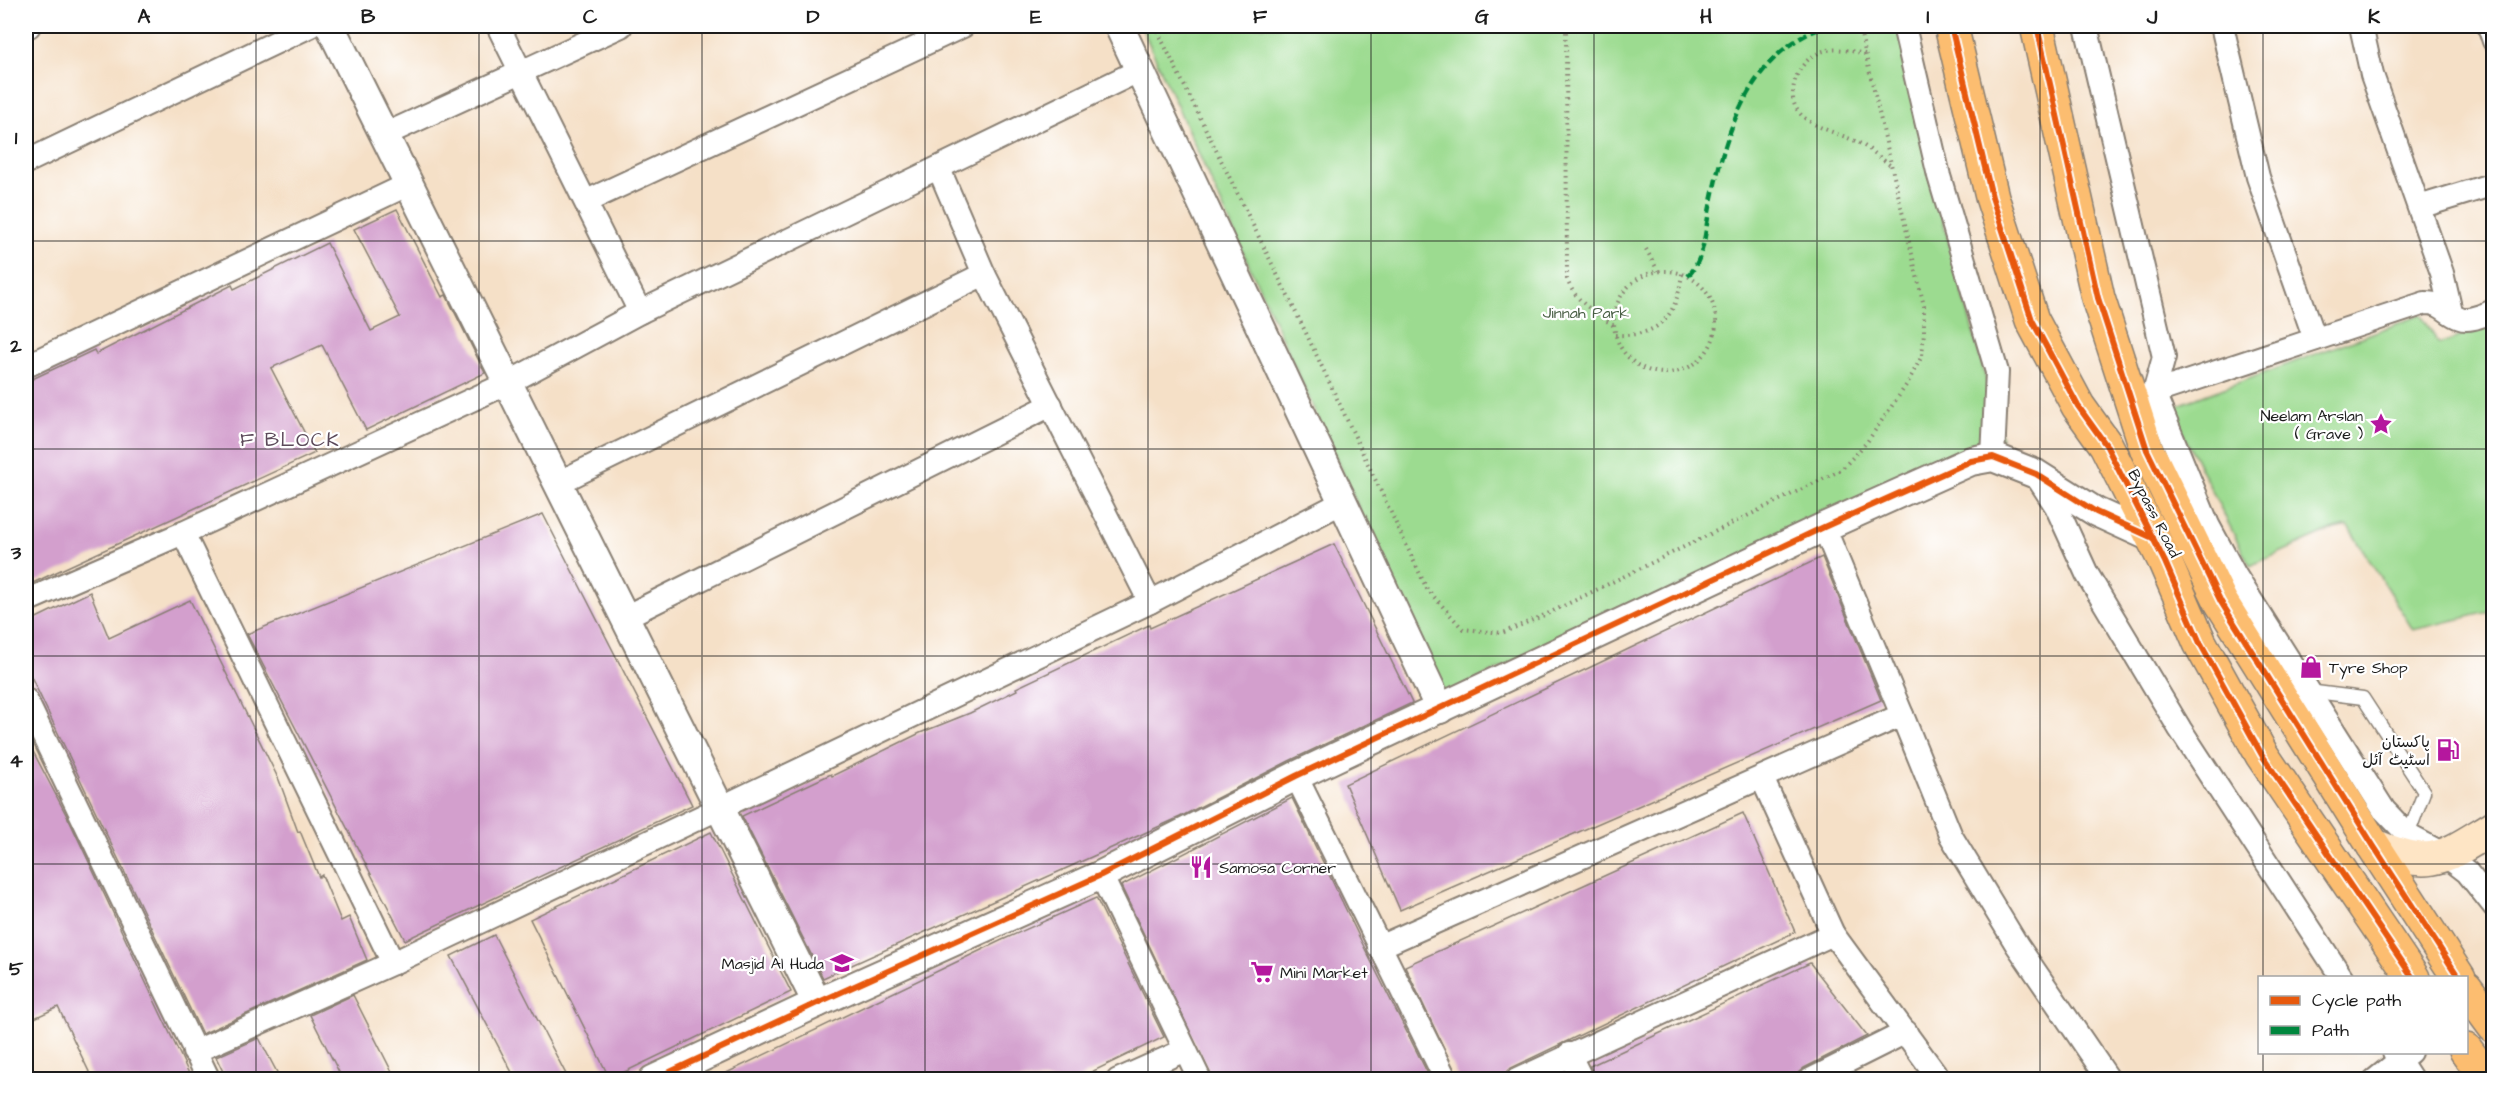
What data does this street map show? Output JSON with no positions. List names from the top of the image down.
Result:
{
  "streets": {
    "main road": ["Bypass Road"]
  },
  "districts": ["F BLOCK"],
  "parks": ["Jinnah Park"],
  "places": {
    "place": ["Neelam Arslan ( Grave )"],
    "shop": ["Tyre Shop"],
    "fuel station": ["پاکستان اسٹیٹ آئل"],
    "restaurant": ["Samosa Corner"],
    "school or university": ["Masjid Al Huda"],
    "supermarket": ["Mini Market"]
  },
  "legend": ["Cycle path", "Path"],
  "grid": {
    "columns": [
      "A",
      "B",
      "C",
      "D",
      "E",
      "F",
      "G",
      "H",
      "I",
      "J",
      "K"
    ],
    "rows": [
      "1",
      "2",
      "3",
      "4",
      "5"
    ]
  }
}
